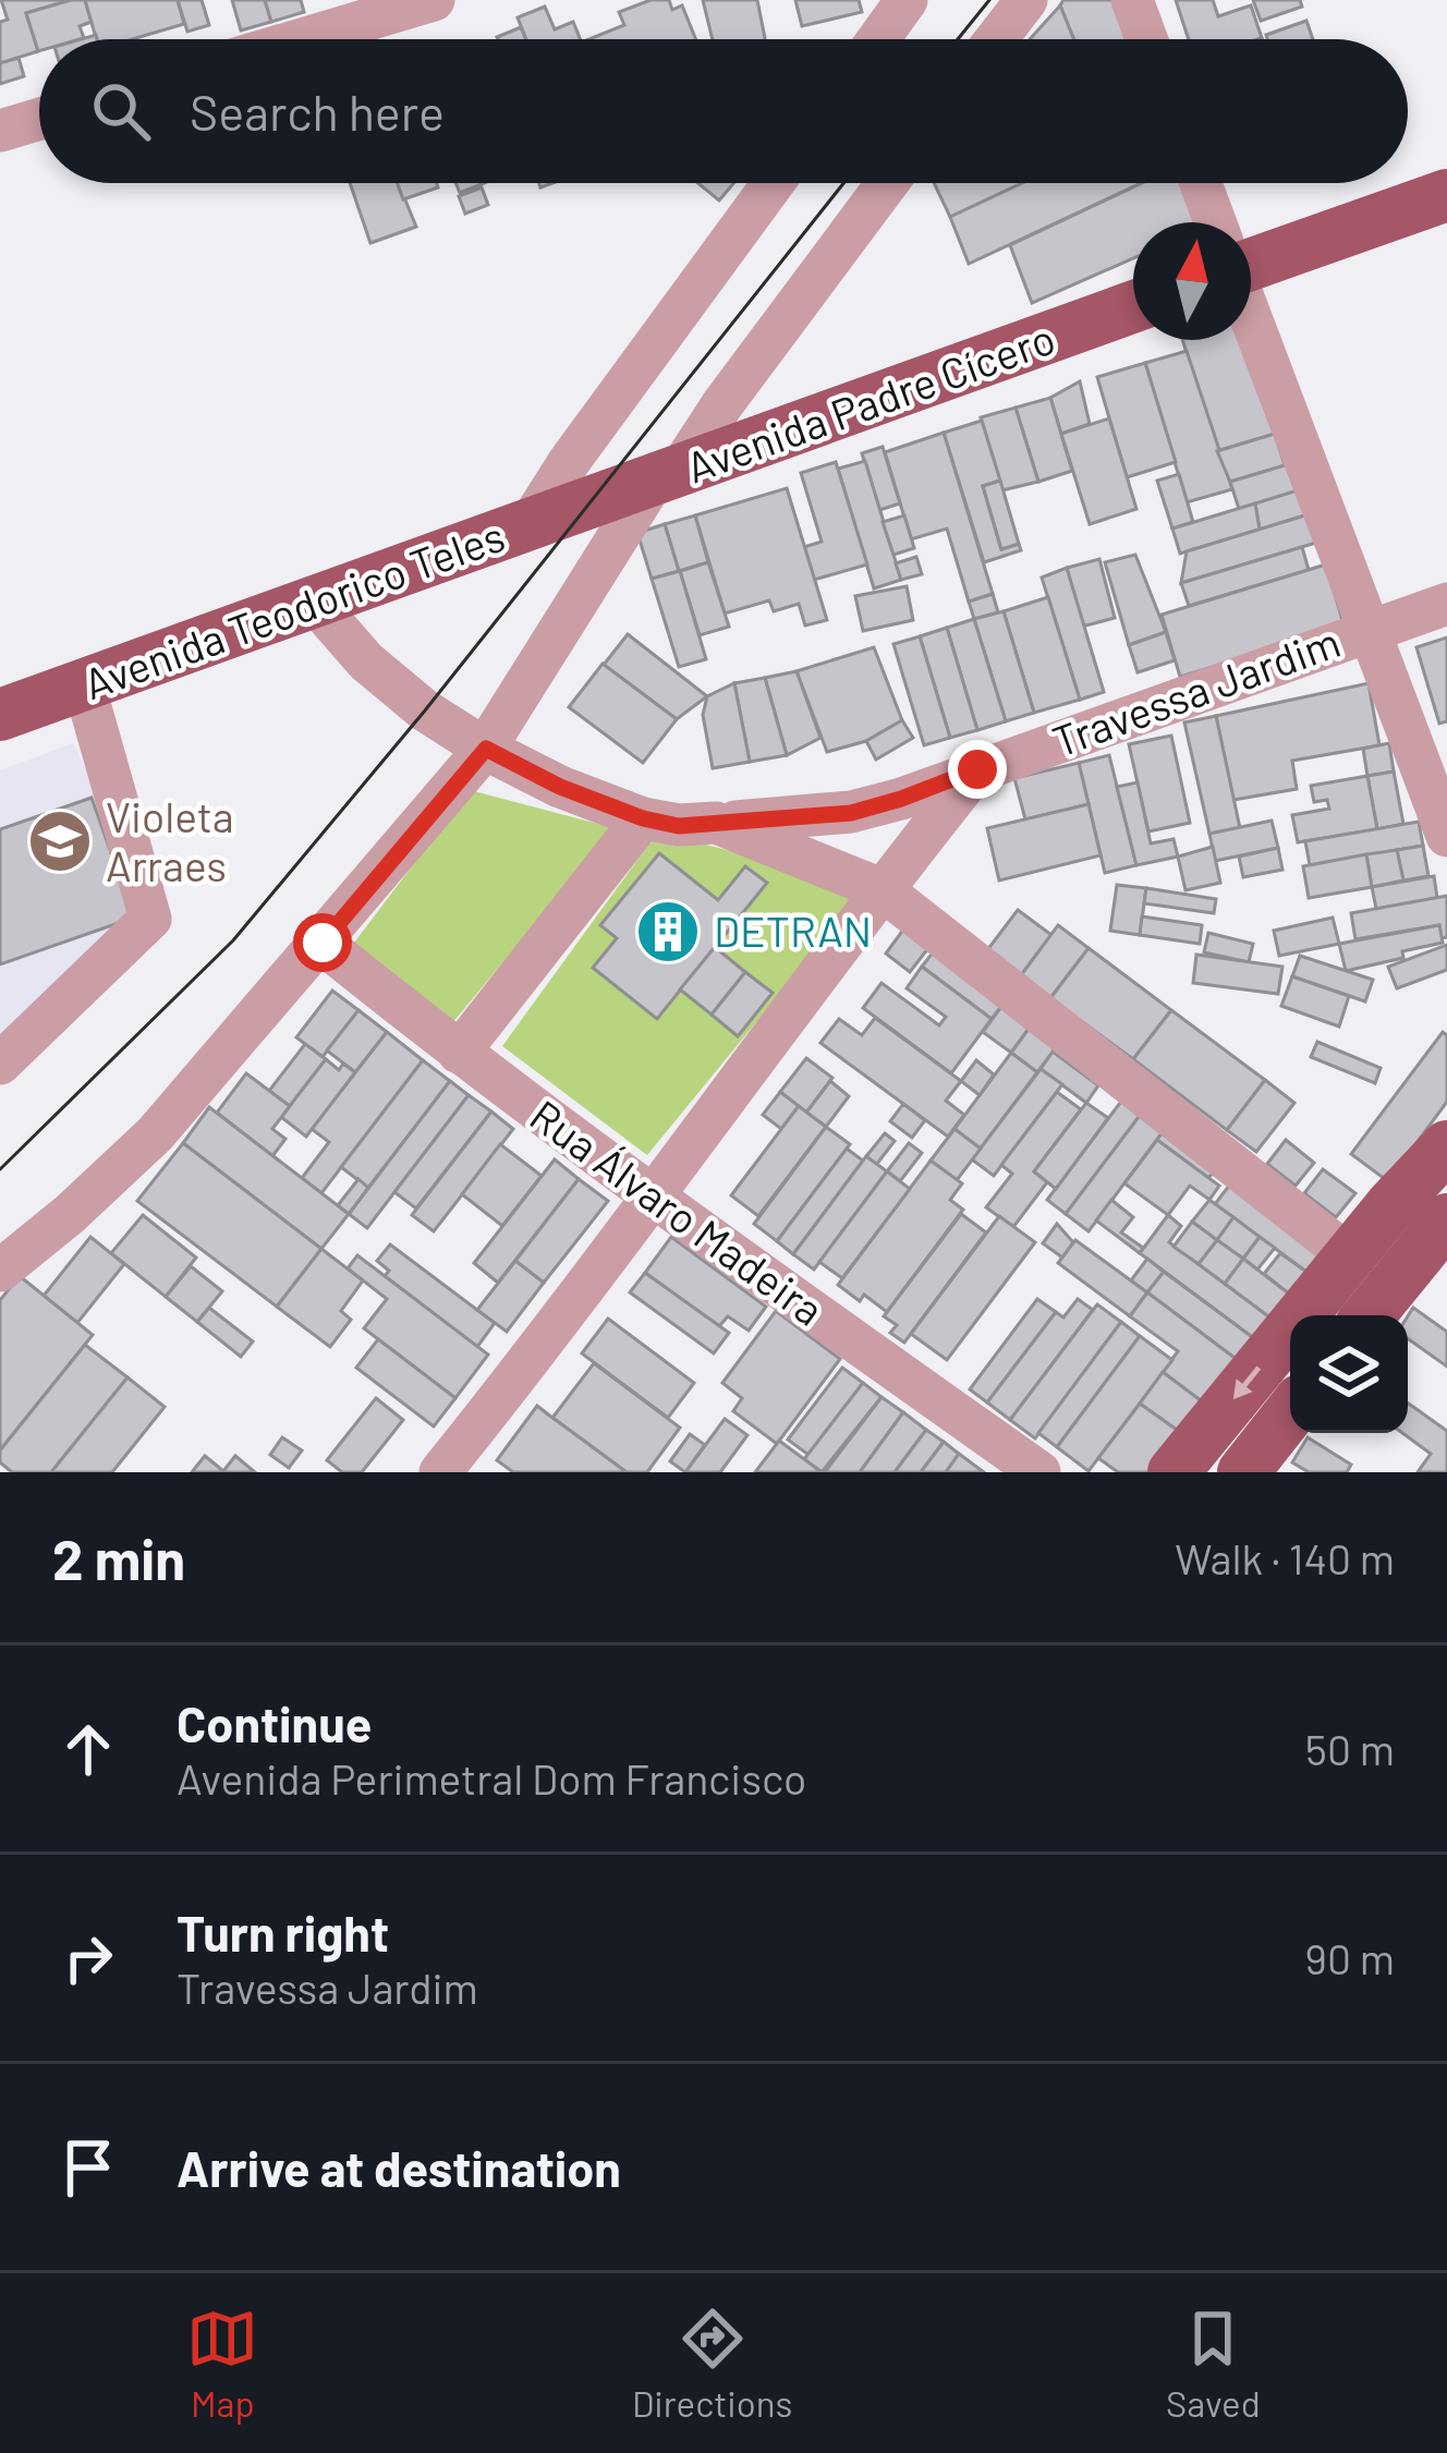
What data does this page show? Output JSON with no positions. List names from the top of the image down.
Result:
{
  "streets": {
    "main road": ["Avenida Padre Cícero", "Avenida Teodorico Teles"],
    "street": ["Travessa Jardim", "Rua Álvaro Madeira"]
  },
  "crossings": [
    ["Avenida Padre Cícero", "Avenida Teodorico Teles"],
    ["Avenida Teodorico Teles", "Travessa Jardim"]
  ],
  "places": {
    "school or university": ["Violeta Arraes"],
    "building": ["DETRAN"]
  },
  "north": "top",
  "page": {
    "search": "Search here",
    "heading": ["2 min", "Walk · 140 m"],
    "list": [
      ["Continue", "Avenida Perimetral Dom Francisco", "50 m"],
      ["Turn right", "Travessa Jardim", "90 m"],
      "Arrive at destination"
    ],
    "nav": ["Map", "Directions", "Saved"]
  }
}
